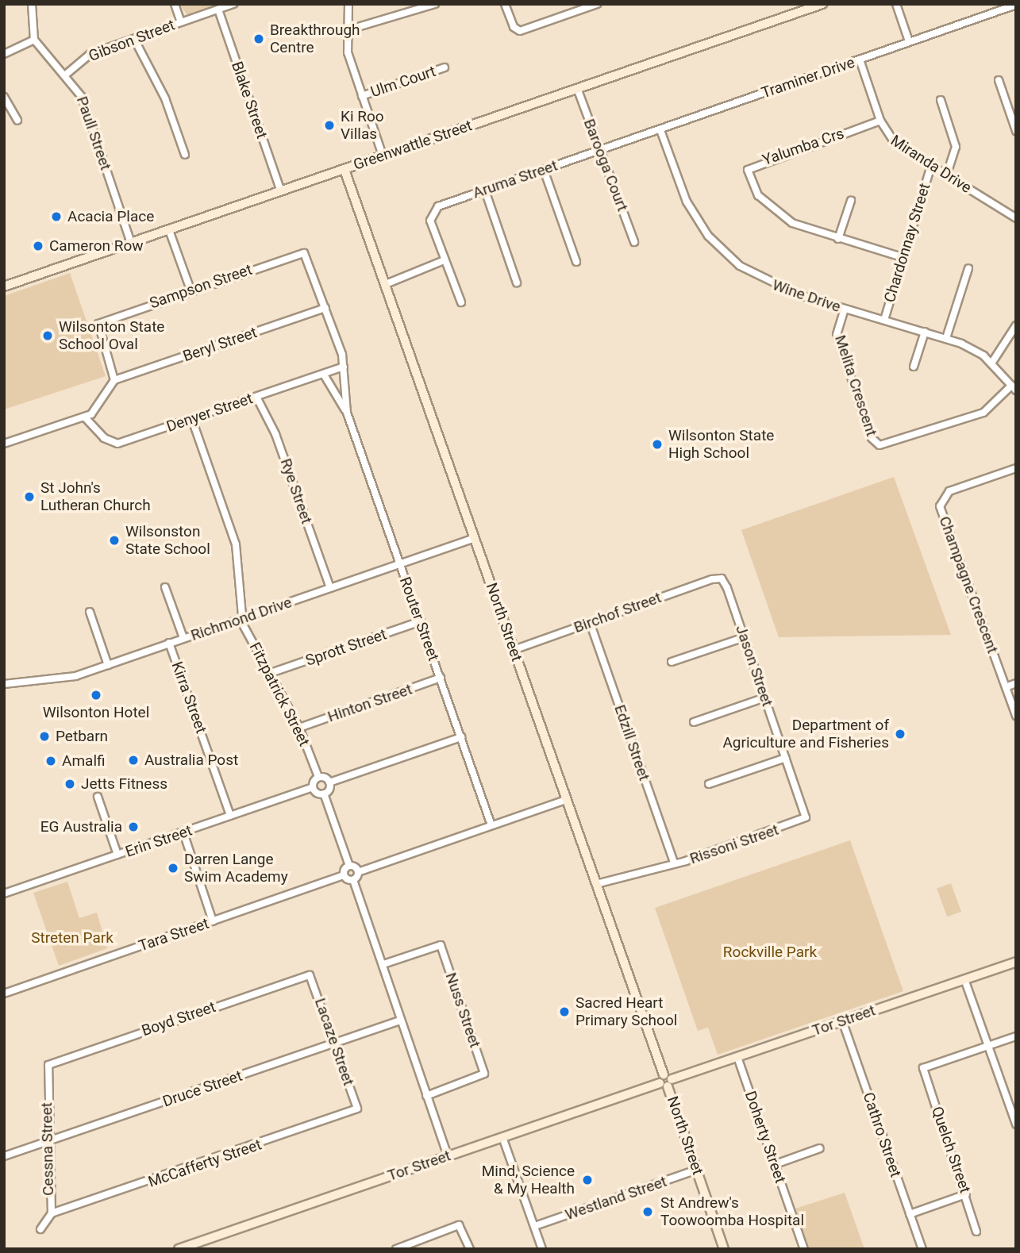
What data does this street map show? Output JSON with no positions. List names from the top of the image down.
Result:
{
  "streets": {
    "street": [
      "Gibson Street",
      "Traminer Drive",
      "Ulm Court",
      "Blake Street",
      "Paull Street",
      "Greenwattle Street",
      "Yalumba Crs",
      "Miranda Drive",
      "Barooga Court",
      "Aruma Street",
      "Chardonnay Street",
      "Sampson Street",
      "Wine Drive",
      "Beryl Street",
      "Melita Crescent",
      "Denyer Street",
      "Rye Street",
      "Champagne Crescent",
      "Birchof Street",
      "Richmond Drive",
      "Router Street",
      "North Street",
      "Sprott Street",
      "Jason Street",
      "Fitzpatrick Street",
      "Kirra Street",
      "Hinton Street",
      "Edzill Street",
      "Erin Street",
      "Rissoni Street",
      "Tara Street",
      "Nuss Street",
      "Boyd Street",
      "Tor Street",
      "Lacaze Street",
      "Druce Street",
      "Cathro Street",
      "Doherty Street",
      "Cessna Street",
      "Quelch Street",
      "McCafferty Street",
      "Westland Street"
    ]
  },
  "crossings": [
    ["Gibson Street", "Blake Street"],
    ["Gibson Street", "Paull Street"],
    ["Traminer Drive", "Miranda Drive"],
    ["Traminer Drive", "Barooga Court"],
    ["Traminer Drive", "Aruma Street"],
    ["Traminer Drive", "Wine Drive"],
    ["Blake Street", "Greenwattle Street"],
    ["Paull Street", "Greenwattle Street"],
    ["Greenwattle Street", "Barooga Court"],
    ["Greenwattle Street", "North Street"],
    ["Yalumba Crs", "Miranda Drive"],
    ["Yalumba Crs", "Chardonnay Street"],
    ["Miranda Drive", "Chardonnay Street"],
    ["Barooga Court", "Aruma Street"],
    ["Chardonnay Street", "Wine Drive"],
    ["Sampson Street", "Beryl Street"],
    ["Sampson Street", "Router Street"],
    ["Wine Drive", "Melita Crescent"],
    ["Beryl Street", "Router Street"],
    ["Denyer Street", "Rye Street"],
    ["Denyer Street", "Router Street"],
    ["Denyer Street", "Fitzpatrick Street"],
    ["Rye Street", "Richmond Drive"],
    ["Birchof Street", "North Street"],
    ["Birchof Street", "Jason Street"],
    ["Birchof Street", "Edzill Street"],
    ["Richmond Drive", "Router Street"],
    ["Richmond Drive", "North Street"],
    ["Richmond Drive", "Fitzpatrick Street"],
    ["Richmond Drive", "Kirra Street"],
    ["Router Street", "Sprott Street"],
    ["Router Street", "Hinton Street"],
    ["North Street", "Rissoni Street"],
    ["North Street", "Tor Street"],
    ["North Street", "Westland Street"],
    ["Sprott Street", "Fitzpatrick Street"],
    ["Jason Street", "Rissoni Street"],
    ["Fitzpatrick Street", "Hinton Street"],
    ["Kirra Street", "Erin Street"],
    ["Edzill Street", "Rissoni Street"],
    ["Boyd Street", "Lacaze Street"],
    ["Boyd Street", "Cessna Street"],
    ["Tor Street", "Cathro Street"],
    ["Tor Street", "Doherty Street"],
    ["Lacaze Street", "Druce Street"],
    ["Lacaze Street", "McCafferty Street"],
    ["Druce Street", "Cessna Street"],
    ["Cessna Street", "McCafferty Street"]
  ],
  "parks": ["Streten Park", "Rockville Park"],
  "places": [
    "Breakthrough Centre",
    "Ki Roo Villas",
    "Acacia Place",
    "Cameron Row",
    "Wilsonton State School Oval",
    "Wilsonton State High School",
    "St John's Lutheran Church",
    "Wilsonston State School",
    "Wilsonton Hotel",
    "Department of Agriculture and Fisheries",
    "Petbarn",
    "Australia Post",
    "Amalfi",
    "Jetts Fitness",
    "EG Australia",
    "Darren Lange Swim Academy",
    "Sacred Heart Primary School",
    "Mind, Science & My Health",
    "St Andrew's Toowoomba Hospital"
  ]
}
